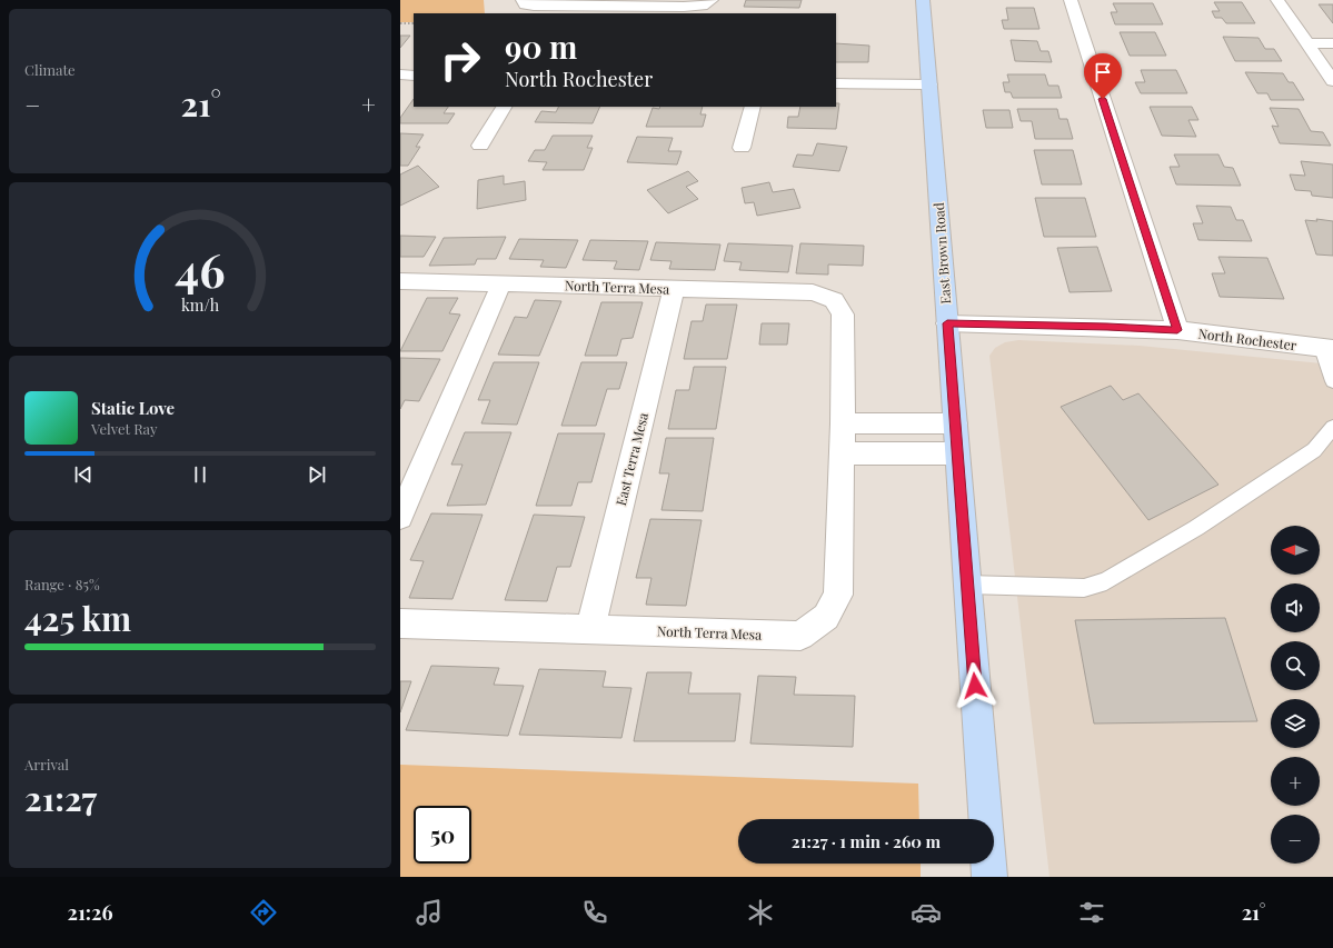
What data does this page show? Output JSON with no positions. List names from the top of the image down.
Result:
{
  "streets": {
    "main road": ["East Brown Road"],
    "street": ["North Terra Mesa", "North Rochester", "East Terra Mesa"]
  },
  "crossings": [
    ["East Brown Road", "North Rochester"],
    ["North Terra Mesa", "East Terra Mesa"]
  ],
  "north": "left",
  "page": {
    "tile": [
      "Climate",
      ["Range · 85%", "425 km"],
      ["Arrival", "21:27"]
    ],
    "turn": ["90 m", "North Rochester"],
    "heat": ["−", "21°", "+"],
    "song": ["Static Love", "Velvet Ray"],
    "map_buttons": ["+", "−"],
    "limit": "50",
    "trip": "21:27 · 1 min · 260 m",
    "tabs": ["21:26", "21°"],
    "gauge": ["46", "km/h"]
  }
}
